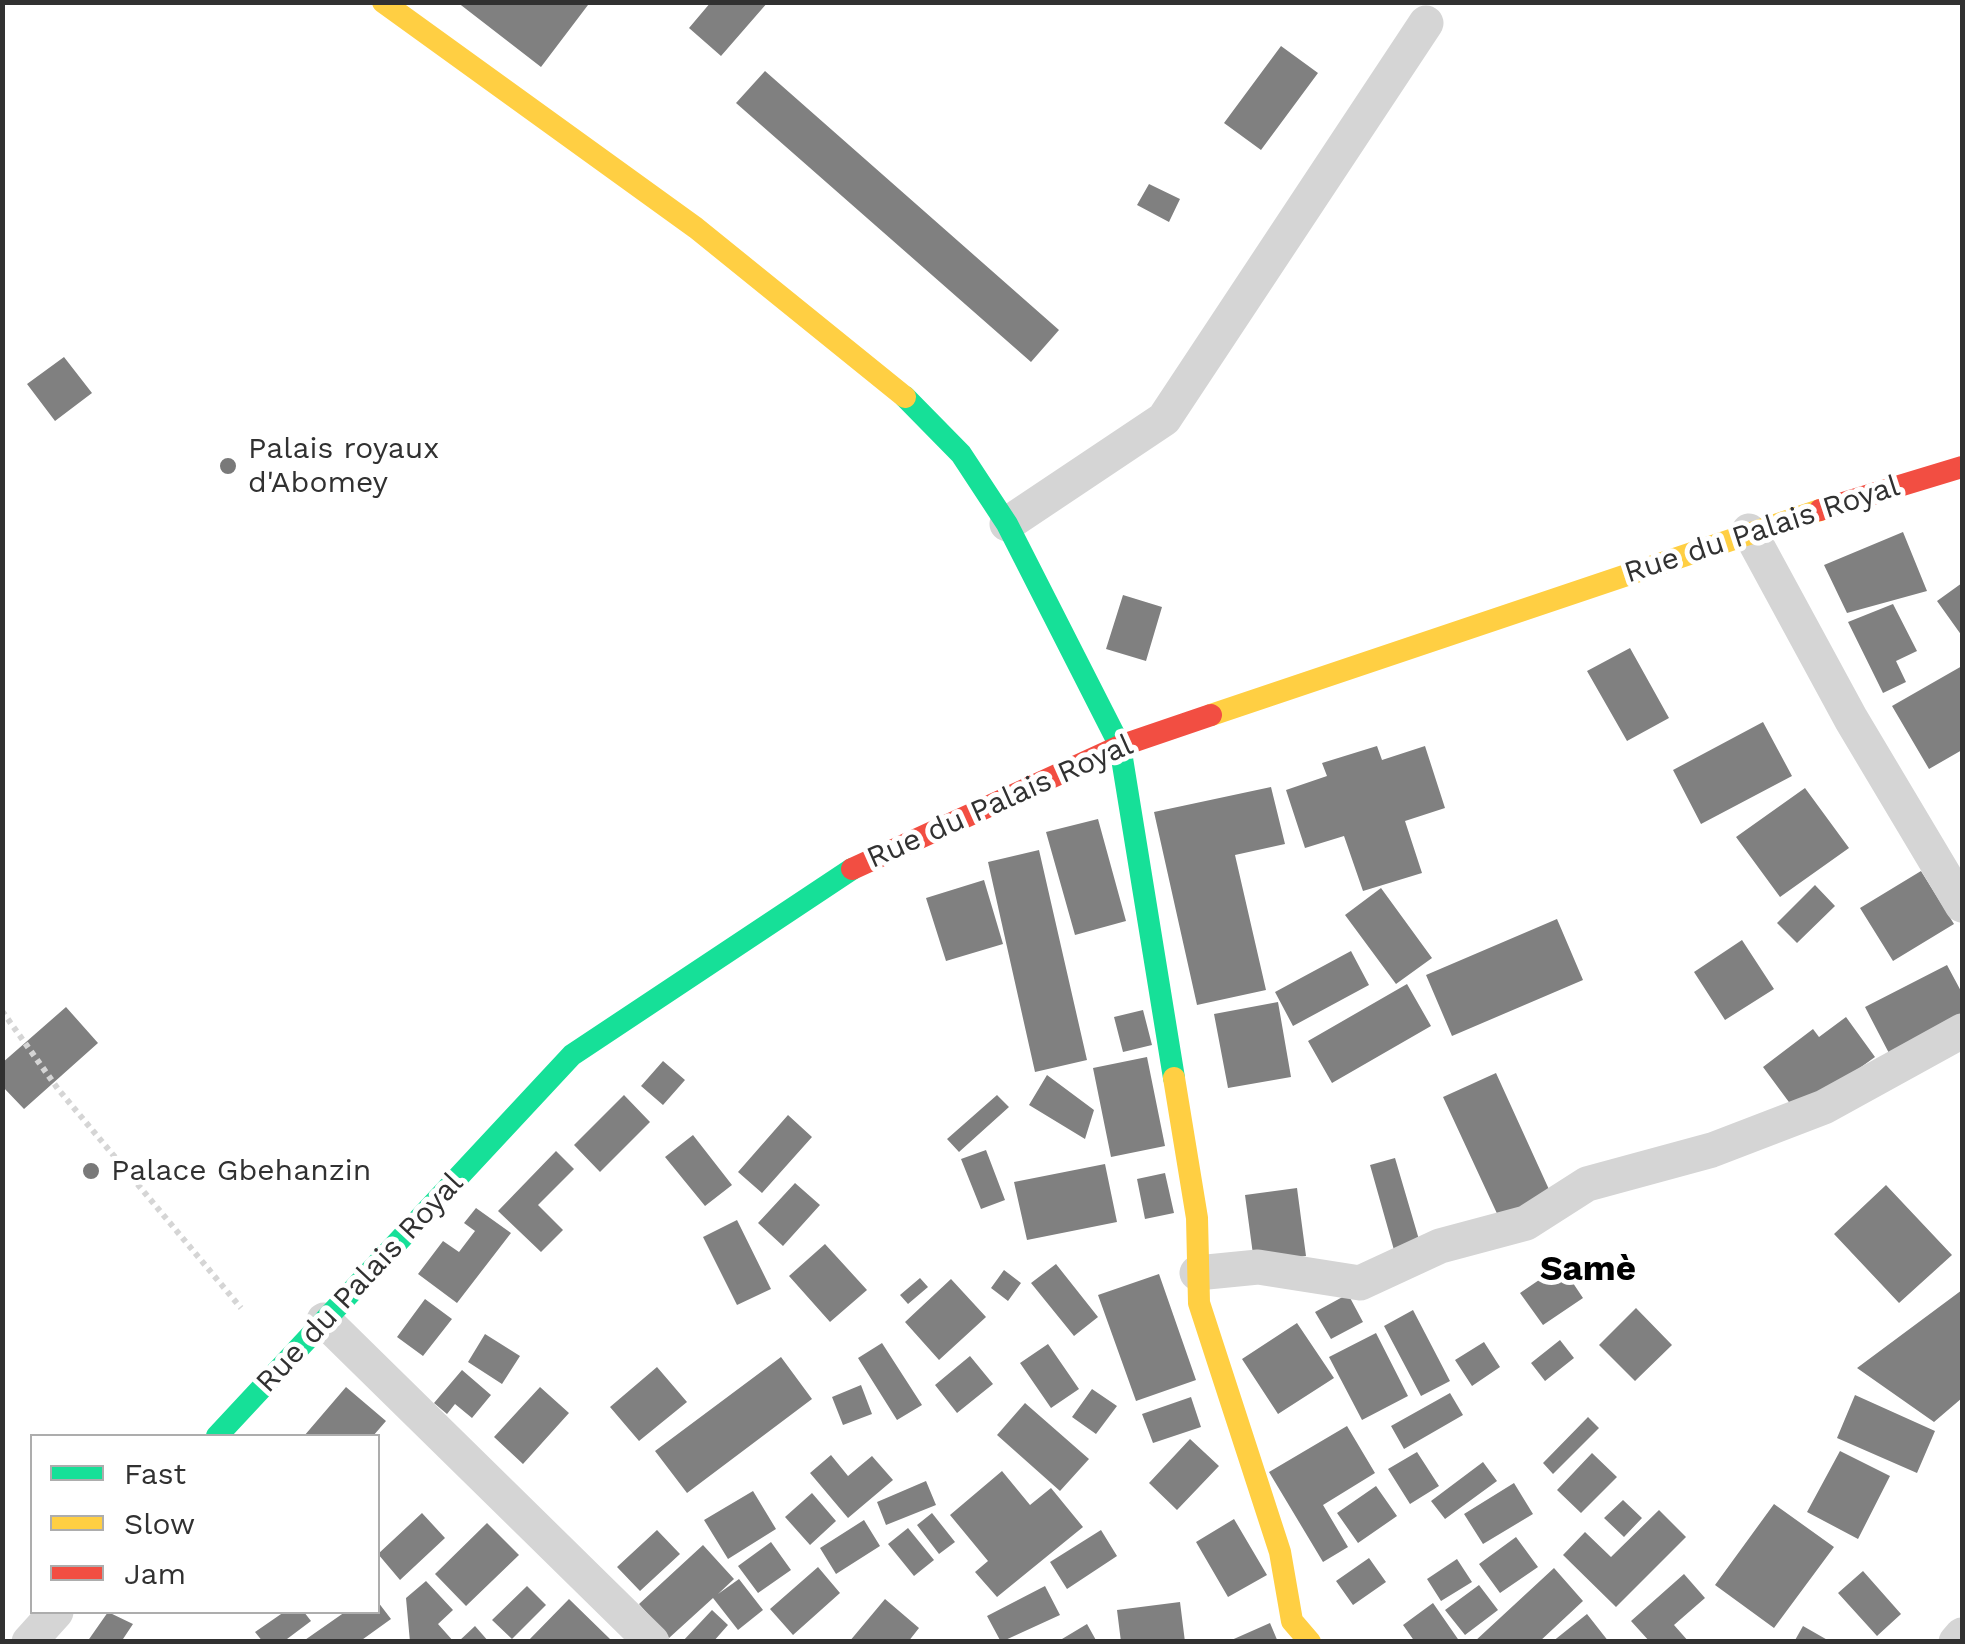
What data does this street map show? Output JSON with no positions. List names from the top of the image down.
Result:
{
  "streets": {
    "street": ["Rue du Palais Royal"]
  },
  "districts": ["Samè"],
  "places": ["Palais royaux d'Abomey", "Palace Gbehanzin"],
  "legend": ["Fast", "Slow", "Jam"]
}
